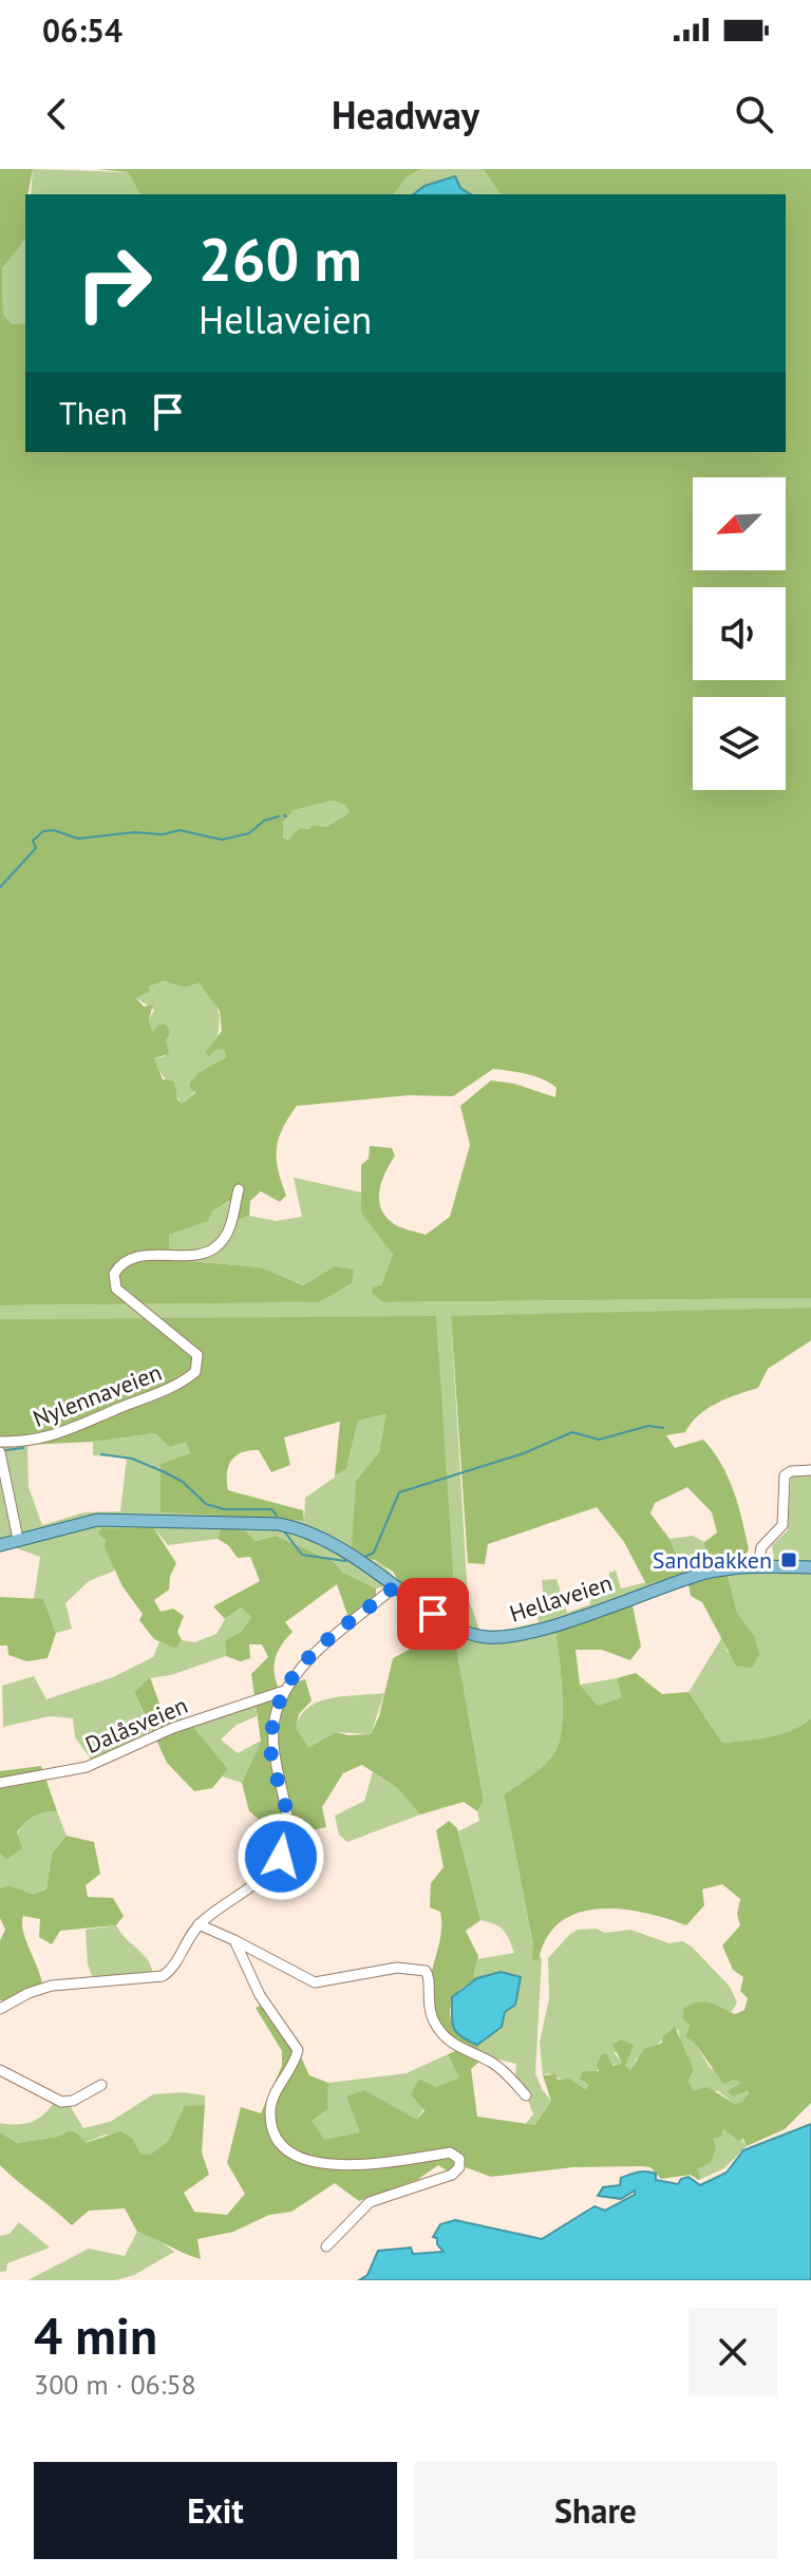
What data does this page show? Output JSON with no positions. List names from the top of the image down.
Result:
{
  "streets": {
    "main road": ["Hellaveien"],
    "street": ["Nylennaveien", "Dalåsveien"]
  },
  "places": {
    "transit": ["Sandbakken"]
  },
  "north": "bottom left",
  "page": {
    "status": "06:54",
    "header": "Headway",
    "turn": ["260 m", "Hellaveien"],
    "then": "Then",
    "heading": ["4 min", "300 m · 06:58"],
    "buttons": ["Exit", "Share"]
  }
}
